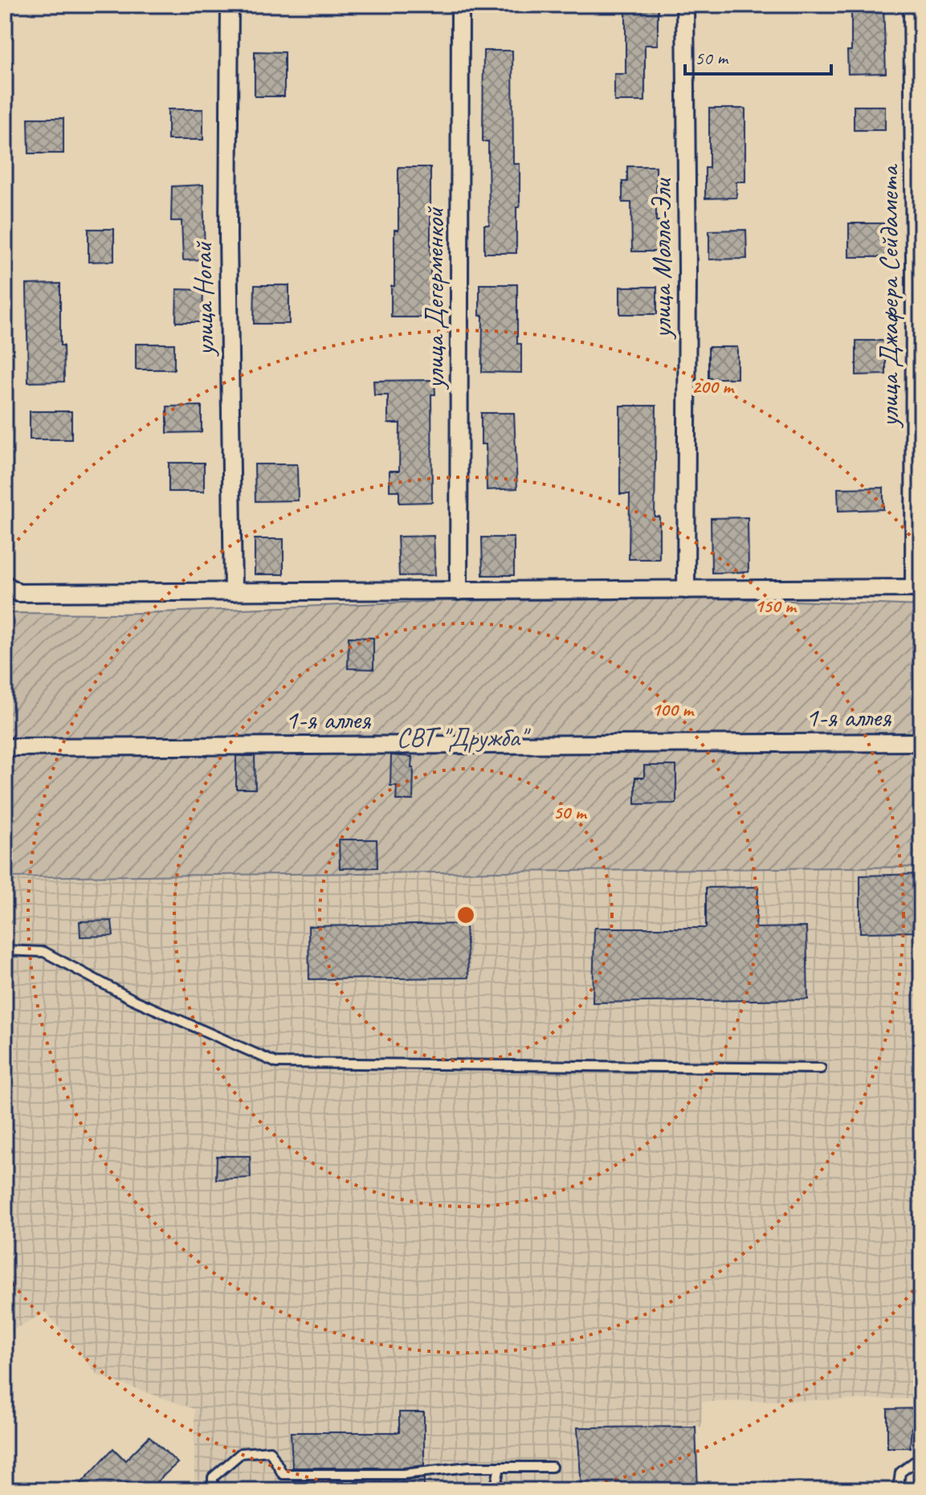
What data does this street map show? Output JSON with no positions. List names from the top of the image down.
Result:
{
  "streets": {
    "street": [
      "улица Молла-Эли",
      "улица Джафера Сейдамета",
      "улица Дегерменкой",
      "улица Ногай",
      "1-я аллея"
    ]
  },
  "parks": ["СВТ \"Дружба\""],
  "scale_bar": "50 m",
  "rings": [
    "200 m",
    "150 m",
    "100 m",
    "50 m"
  ]
}
